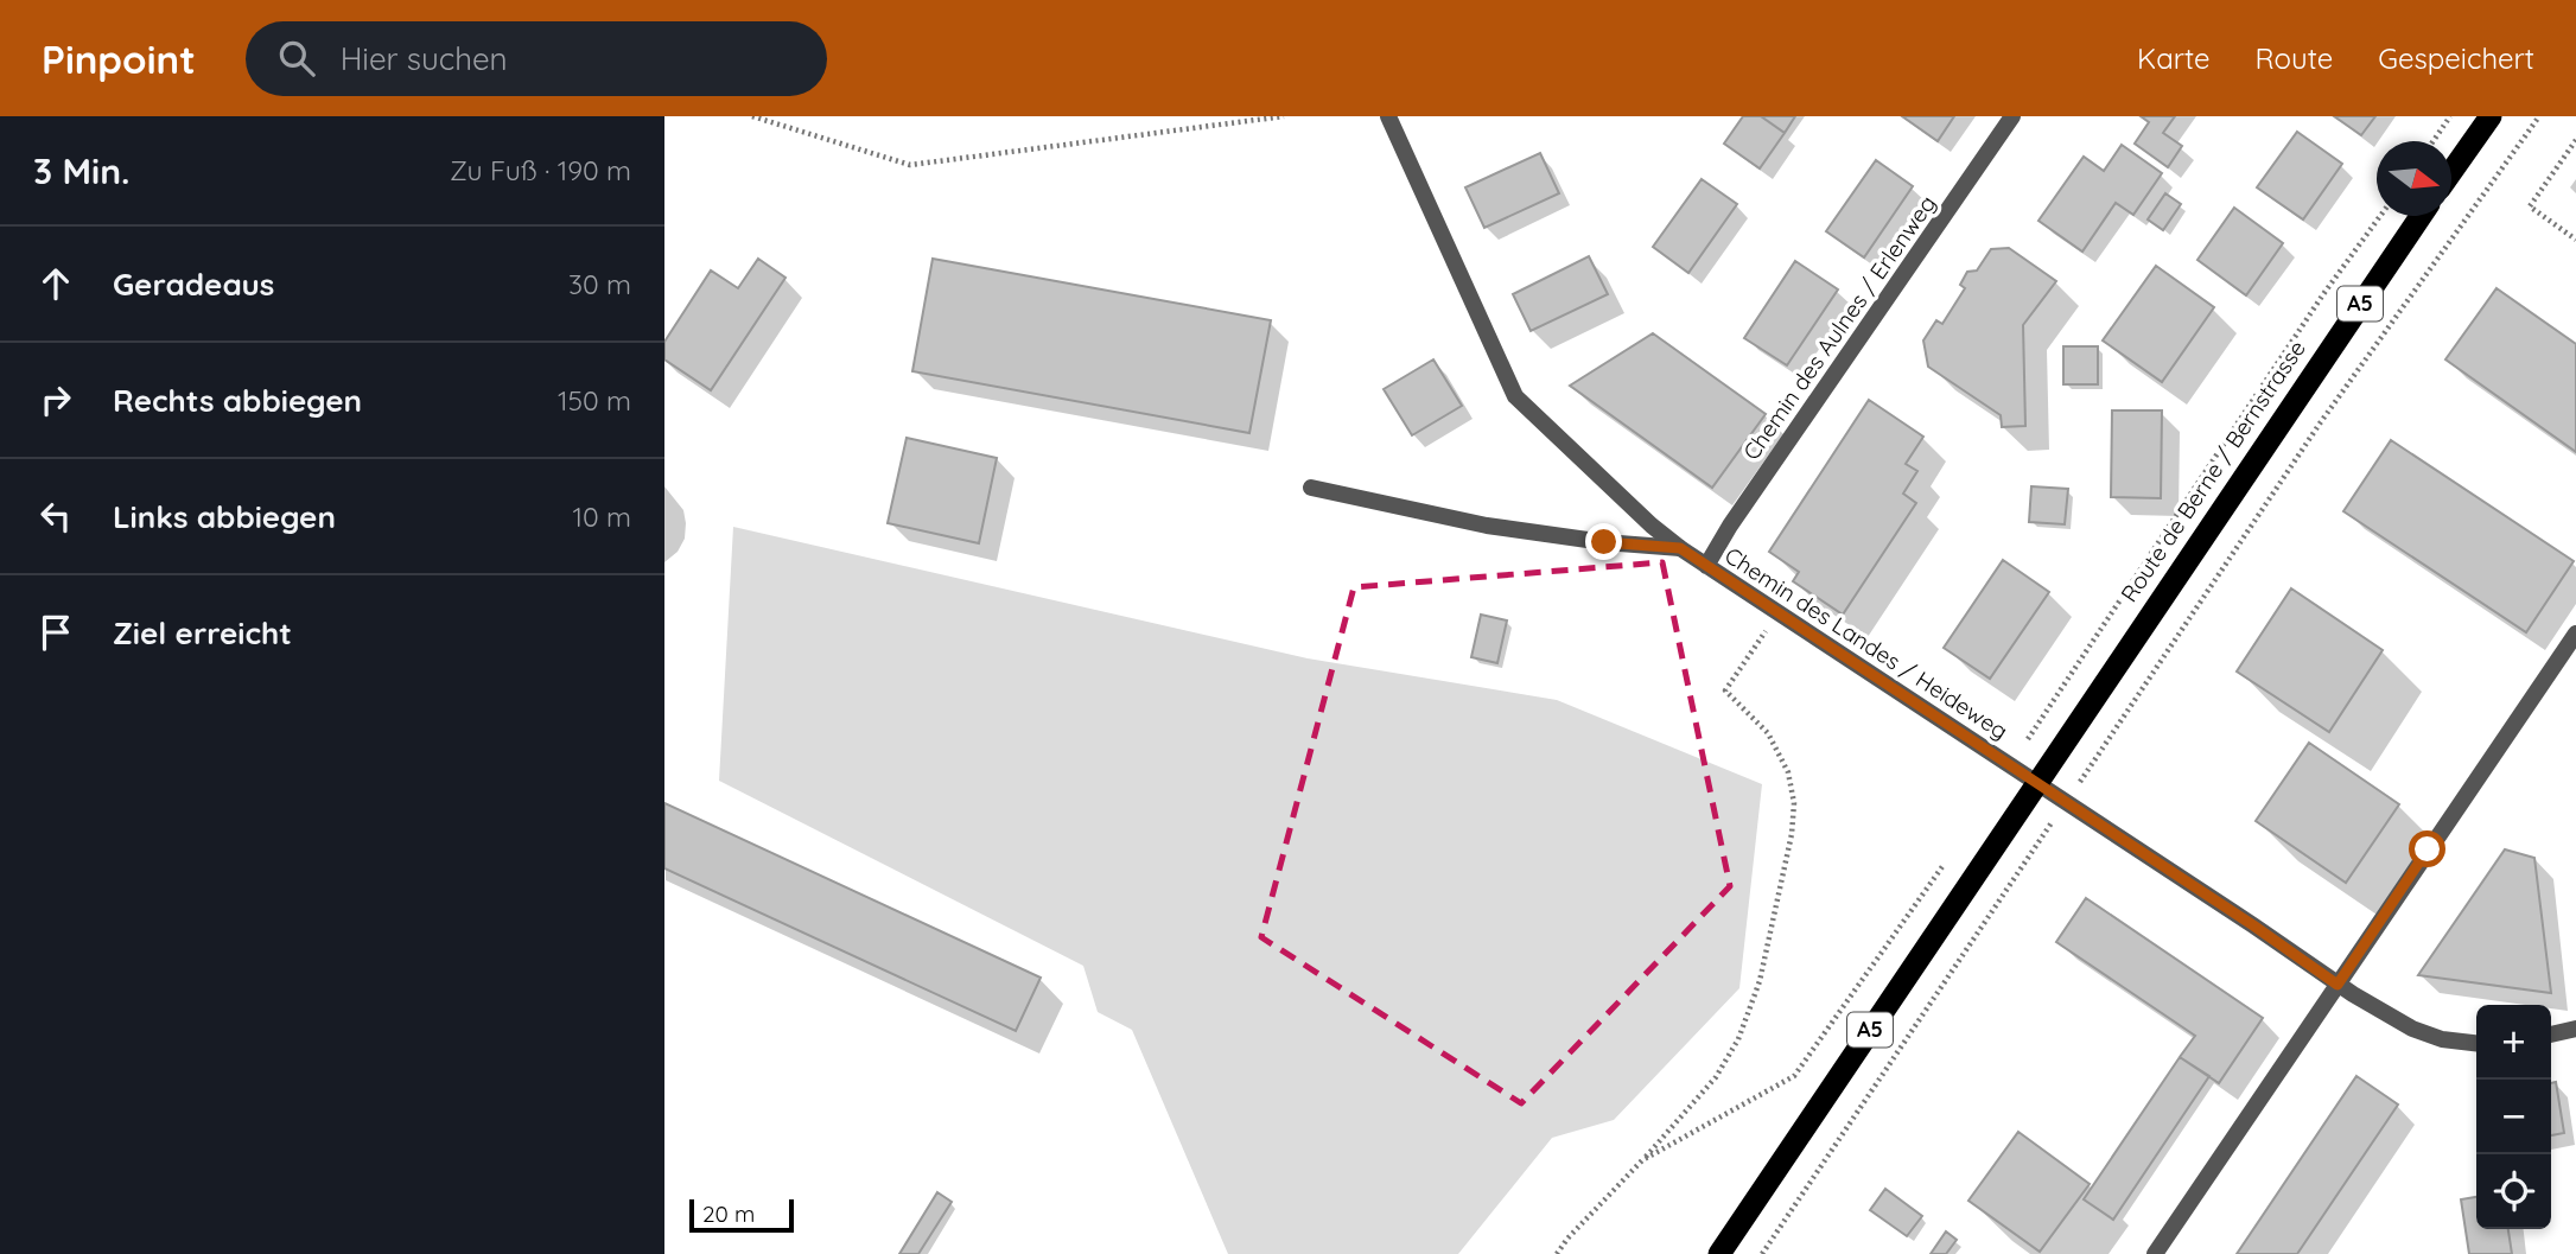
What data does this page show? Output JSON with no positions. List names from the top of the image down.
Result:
{
  "streets": {
    "highway": ["A5", "Route de Berne / Bernstrasse"],
    "street": ["Chemin des Aulnes / Erlenweg", "Chemin des Landes / Heideweg"]
  },
  "crossings": [
    ["Chemin des Aulnes / Erlenweg", "Chemin des Landes / Heideweg"]
  ],
  "scale_bar": "20 m",
  "north": "right",
  "page": {
    "header": "Pinpoint",
    "search": "Hier suchen",
    "nav": ["Karte", "Route", "Gespeichert"],
    "heading": ["3 Min.", "Zu Fuß · 190 m"],
    "list": [
      ["Geradeaus", "30 m"],
      ["Rechts abbiegen", "150 m"],
      ["Links abbiegen", "10 m"],
      "Ziel erreicht"
    ],
    "map_buttons": ["+", "−"],
    "scale": "20 m"
  }
}
